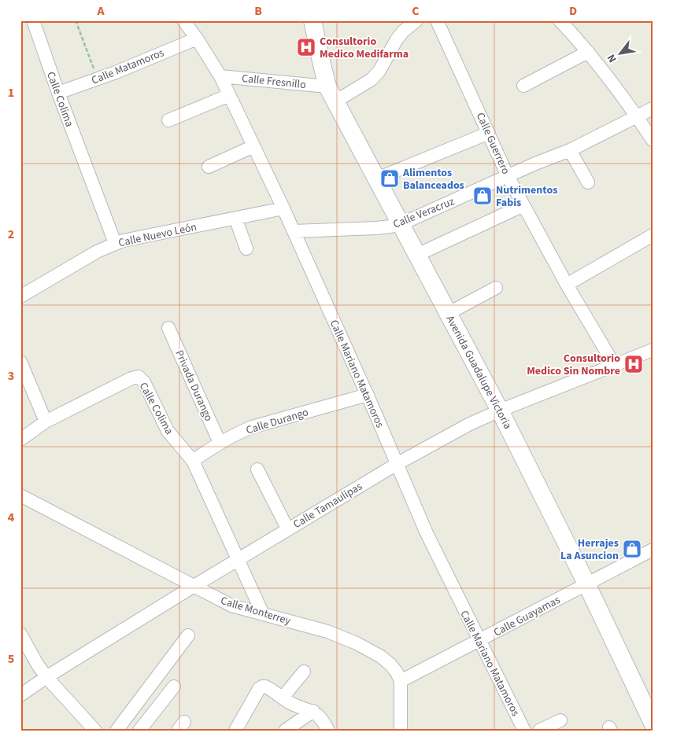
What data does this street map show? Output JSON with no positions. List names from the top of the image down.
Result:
{
  "streets": {
    "main road": ["Avenida Guadalupe Victoria"],
    "street": [
      "Calle Matamoros",
      "Calle Fresnillo",
      "Calle Colima",
      "Calle Guerrero",
      "Calle Veracruz",
      "Calle Nuevo León",
      "Calle Mariano Matamoros",
      "Privada Durango",
      "Calle Durango",
      "Calle Tamaulipas",
      "Calle Monterrey",
      "Calle Guayamas"
    ]
  },
  "crossings": [
    ["Calle Matamoros", "Calle Colima"],
    ["Calle Matamoros", "Calle Mariano Matamoros"],
    ["Calle Fresnillo", "Avenida Guadalupe Victoria"],
    ["Calle Fresnillo", "Calle Mariano Matamoros"],
    ["Calle Colima", "Calle Nuevo León"],
    ["Calle Colima", "Calle Durango"],
    ["Calle Colima", "Calle Tamaulipas"],
    ["Calle Colima", "Calle Monterrey"],
    ["Calle Guerrero", "Calle Veracruz"],
    ["Calle Guerrero", "Calle Tamaulipas"],
    ["Calle Veracruz", "Avenida Guadalupe Victoria"],
    ["Calle Veracruz", "Calle Mariano Matamoros"],
    ["Calle Nuevo León", "Calle Mariano Matamoros"],
    ["Avenida Guadalupe Victoria", "Calle Tamaulipas"],
    ["Avenida Guadalupe Victoria", "Calle Guayamas"],
    ["Calle Mariano Matamoros", "Calle Durango"],
    ["Calle Mariano Matamoros", "Calle Tamaulipas"],
    ["Calle Mariano Matamoros", "Calle Guayamas"],
    ["Privada Durango", "Calle Durango"],
    ["Calle Tamaulipas", "Calle Monterrey"],
    ["Calle Monterrey", "Calle Guayamas"]
  ],
  "places": {
    "hospital": ["Consultorio Medico Medifarma", "Consultorio Medico Sin Nombre"],
    "shop": ["Alimentos Balanceados", "Nutrimentos Fabis", "Herrajes La Asuncion"]
  },
  "north": "bottom left",
  "grid": {
    "columns": [
      "A",
      "B",
      "C",
      "D"
    ],
    "rows": [
      "1",
      "2",
      "3",
      "4",
      "5"
    ]
  }
}
